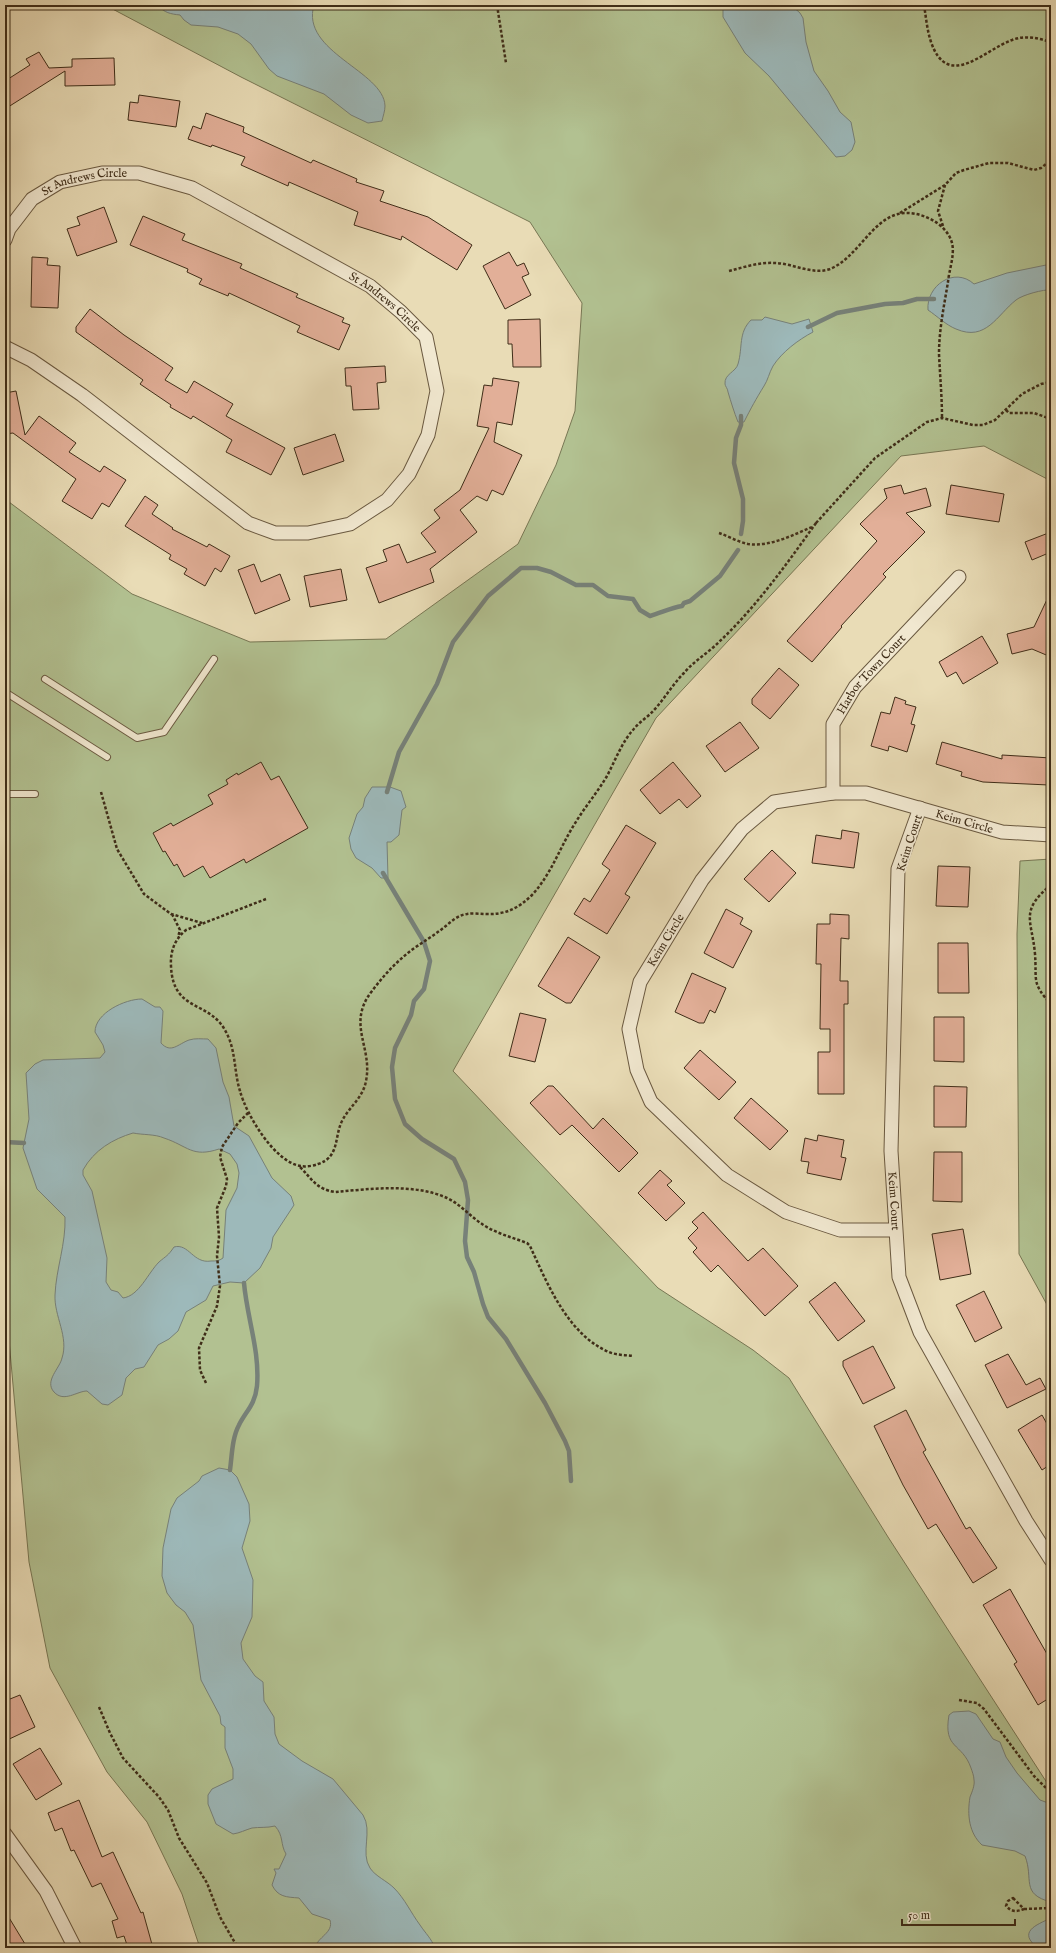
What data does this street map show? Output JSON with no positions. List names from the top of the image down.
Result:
{
  "streets": {
    "street": [
      "St Andrews Circle",
      "Harbor Town Court",
      "Keim Circle",
      "Keim Court"
    ]
  },
  "crossings": [
    ["Harbor Town Court", "Keim Circle"],
    ["Keim Circle", "Keim Court"]
  ],
  "scale_bar": "50 m"
}
